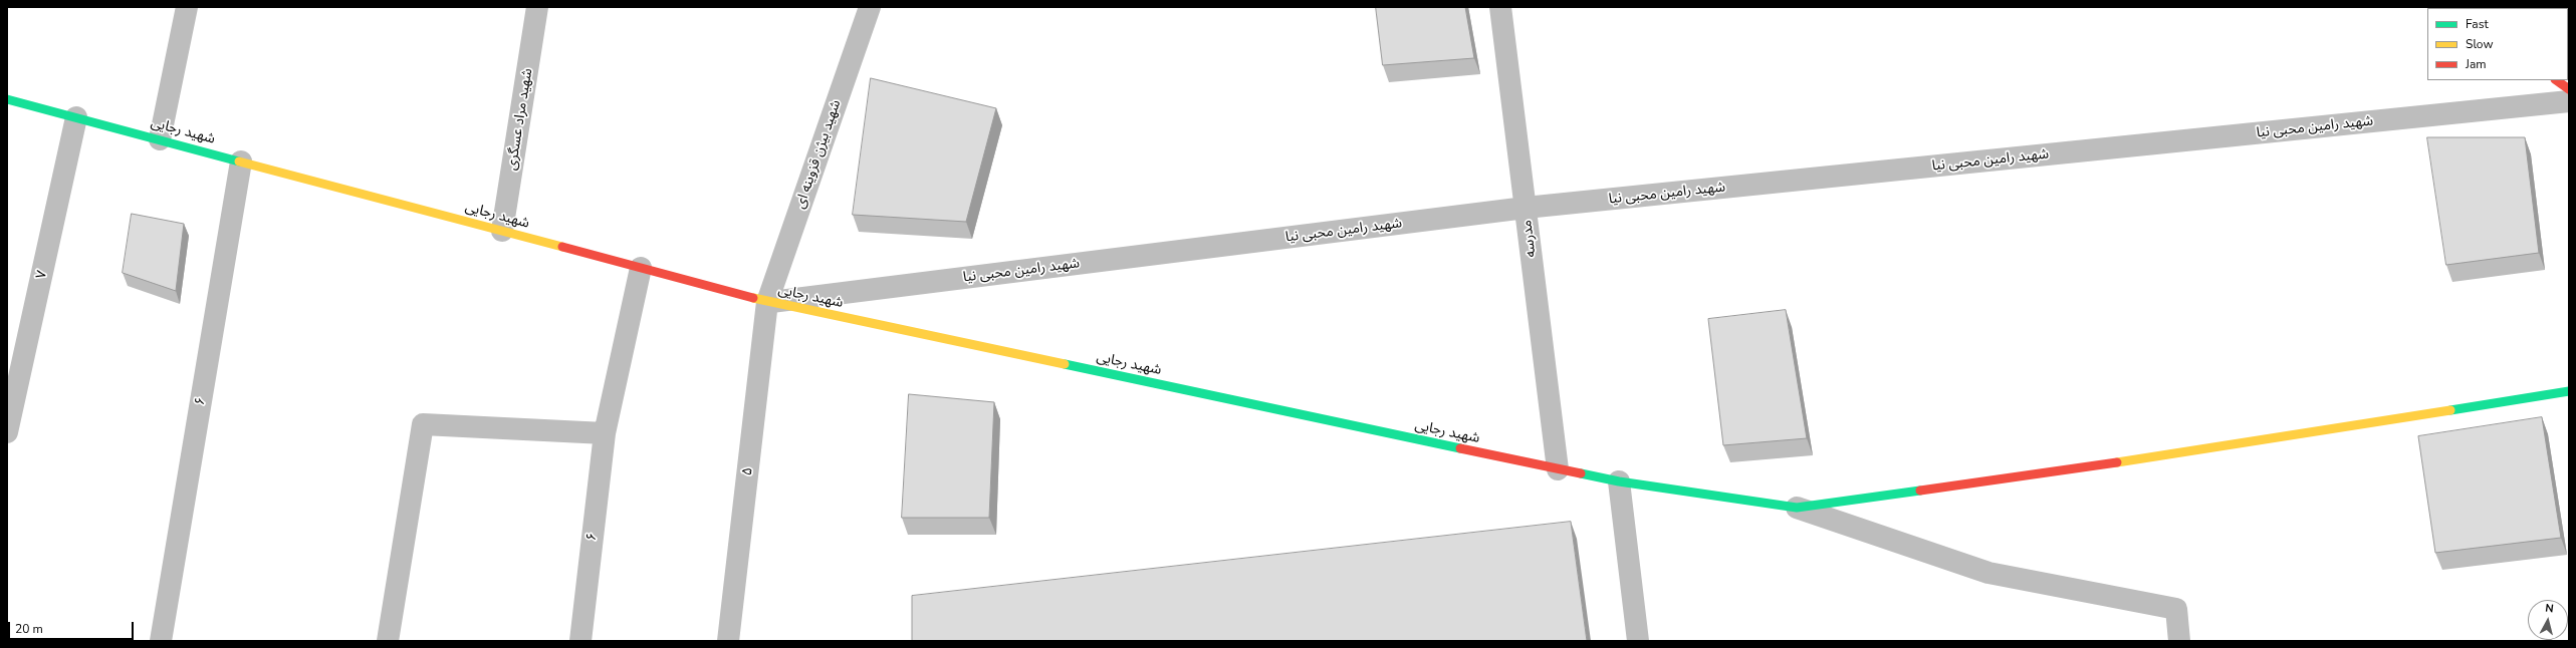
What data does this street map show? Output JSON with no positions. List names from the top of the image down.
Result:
{
  "streets": {
    "street": [
      "شهید مراد عسگری",
      "شهید رامین محبی نیا",
      "شهید رجایی",
      "شهید بیژن قزوینه ای",
      "مدرسه",
      "۷",
      "۶",
      "۵"
    ]
  },
  "crossings": [
    ["شهید مراد عسگری", "شهید رجایی"],
    ["شهید رامین محبی نیا", "شهید رجایی"],
    ["شهید رامین محبی نیا", "شهید بیژن قزوینه ای"],
    ["شهید رامین محبی نیا", "مدرسه"],
    ["شهید رامین محبی نیا", "۵"],
    ["شهید رجایی", "شهید بیژن قزوینه ای"],
    ["شهید رجایی", "مدرسه"],
    ["شهید رجایی", "۷"],
    ["شهید رجایی", "۶"],
    ["شهید رجایی", "۵"],
    ["شهید بیژن قزوینه ای", "۵"]
  ],
  "legend": ["Fast", "Slow", "Jam"],
  "scale_bar": "20 m",
  "north": "top"
}
